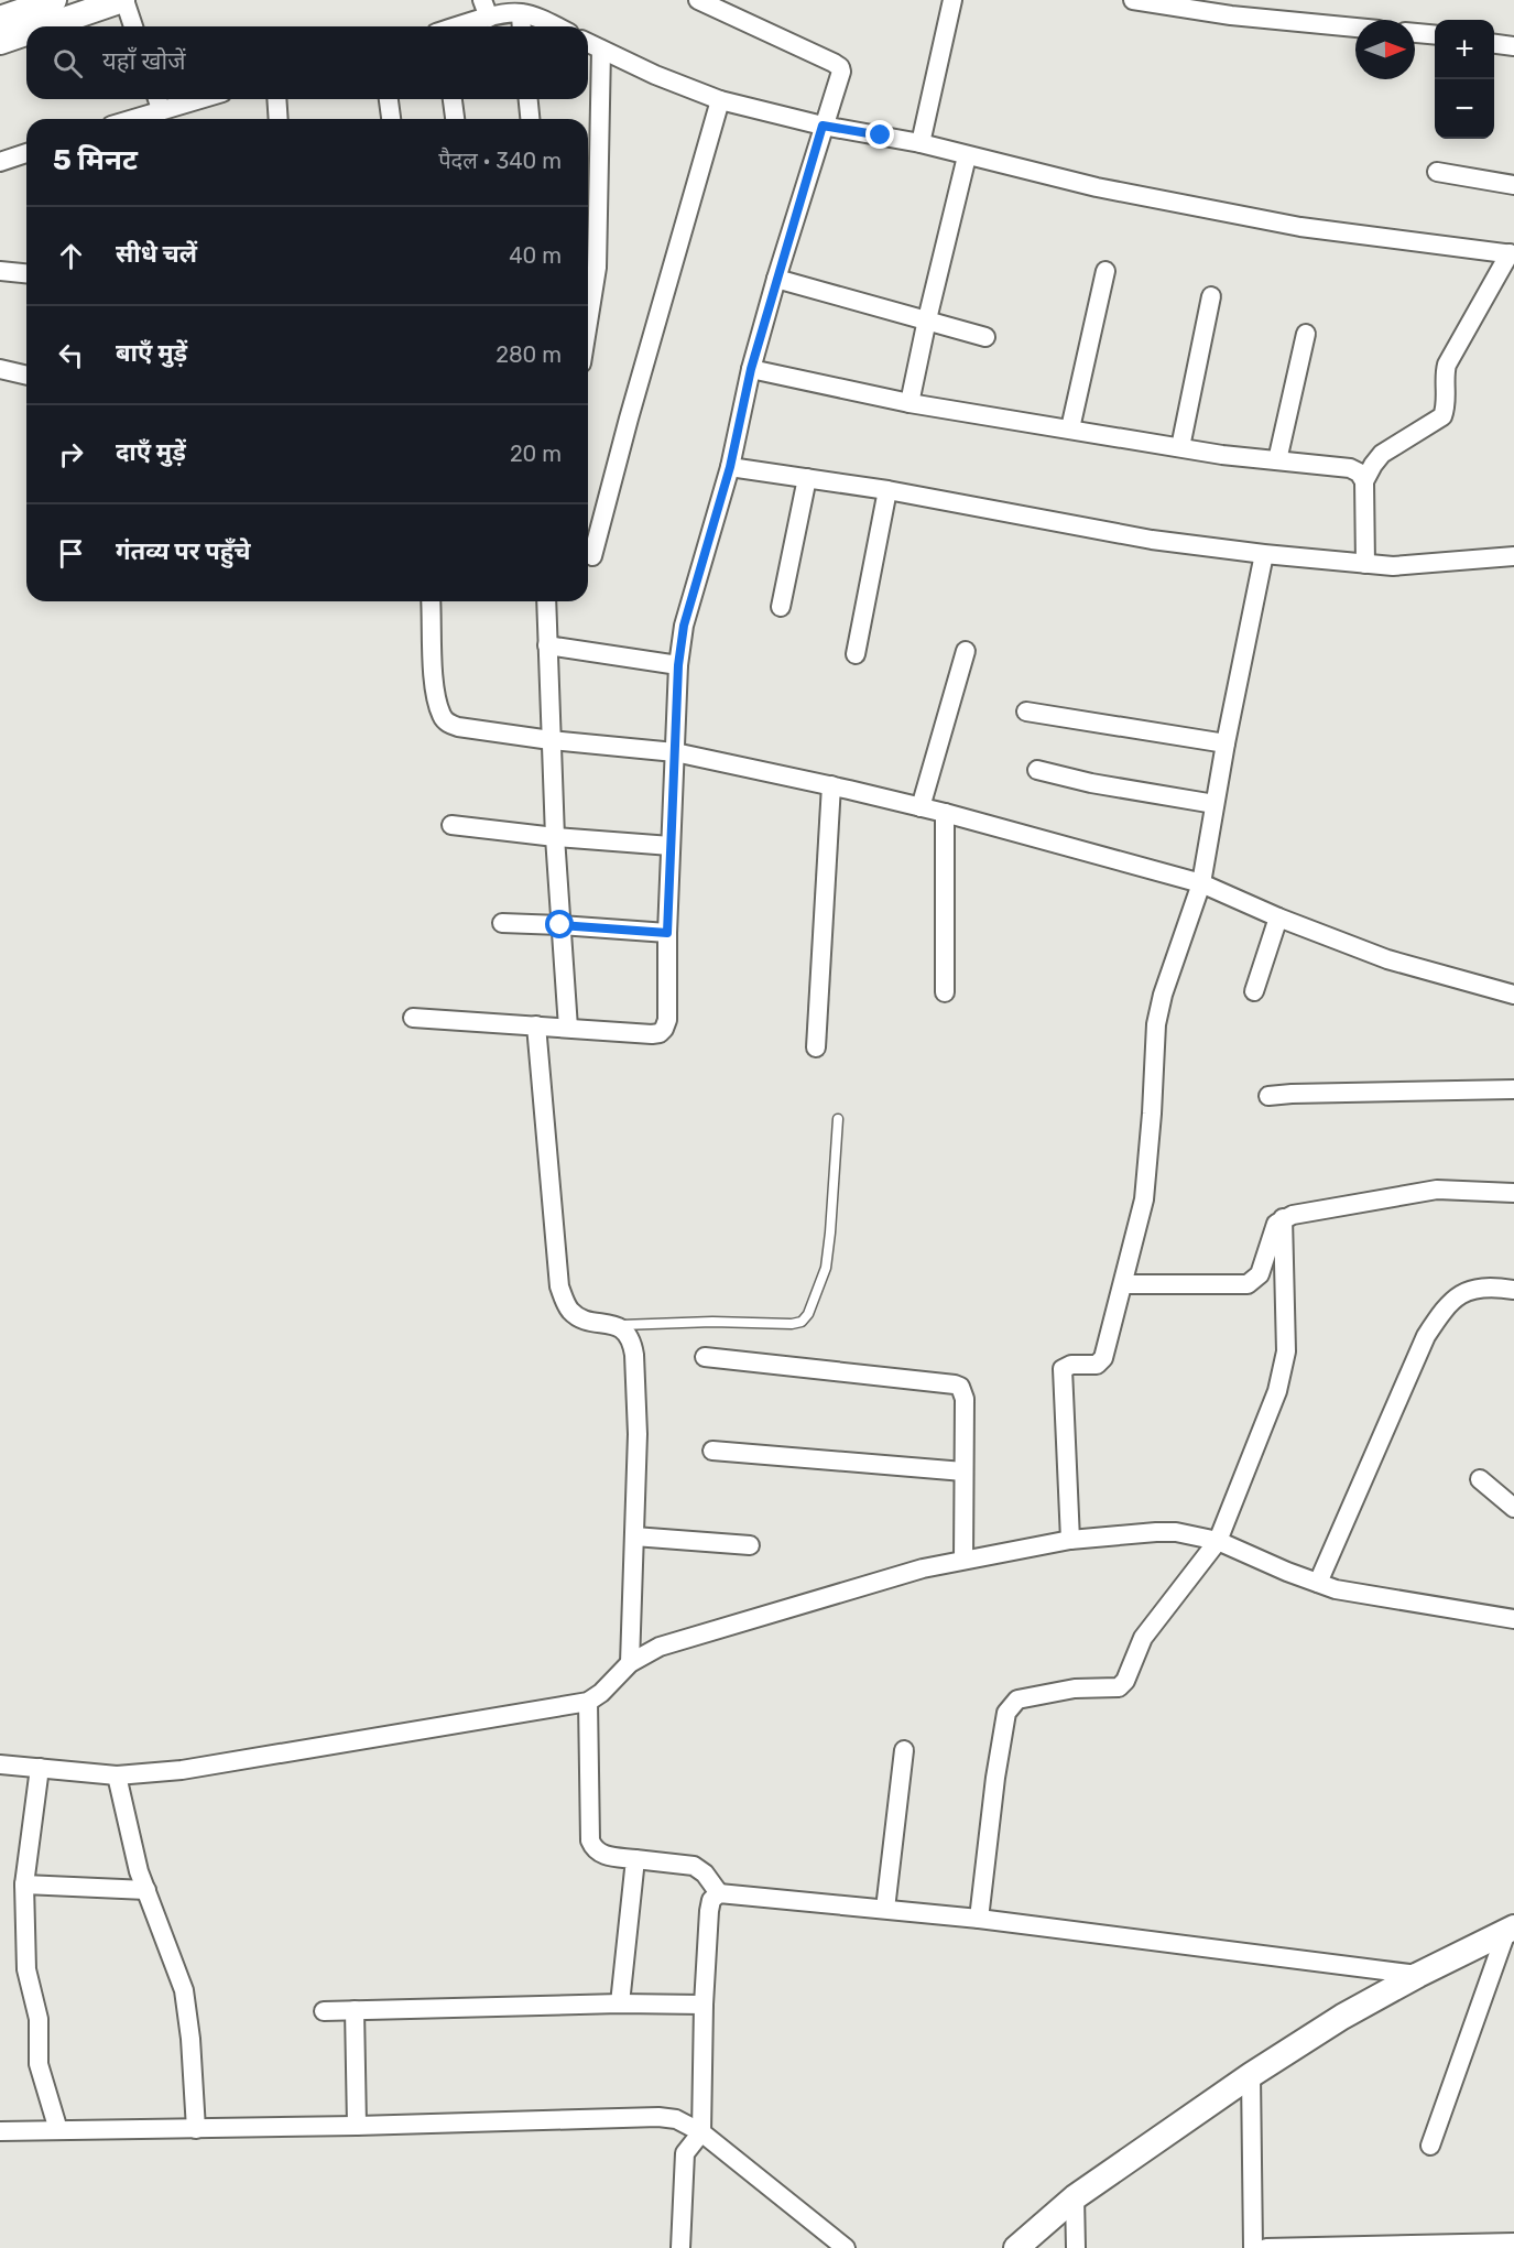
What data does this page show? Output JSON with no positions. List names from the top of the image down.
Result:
{
  "north": "right",
  "page": {
    "map_buttons": ["+", "−"],
    "search": "यहाँ खोजें",
    "heading": ["5 मिनट", "पैदल · 340 m"],
    "list": [
      ["सीधे चलें", "40 m"],
      ["बाएँ मुड़ें", "280 m"],
      ["दाएँ मुड़ें", "20 m"],
      "गंतव्य पर पहुँचे"
    ]
  }
}
